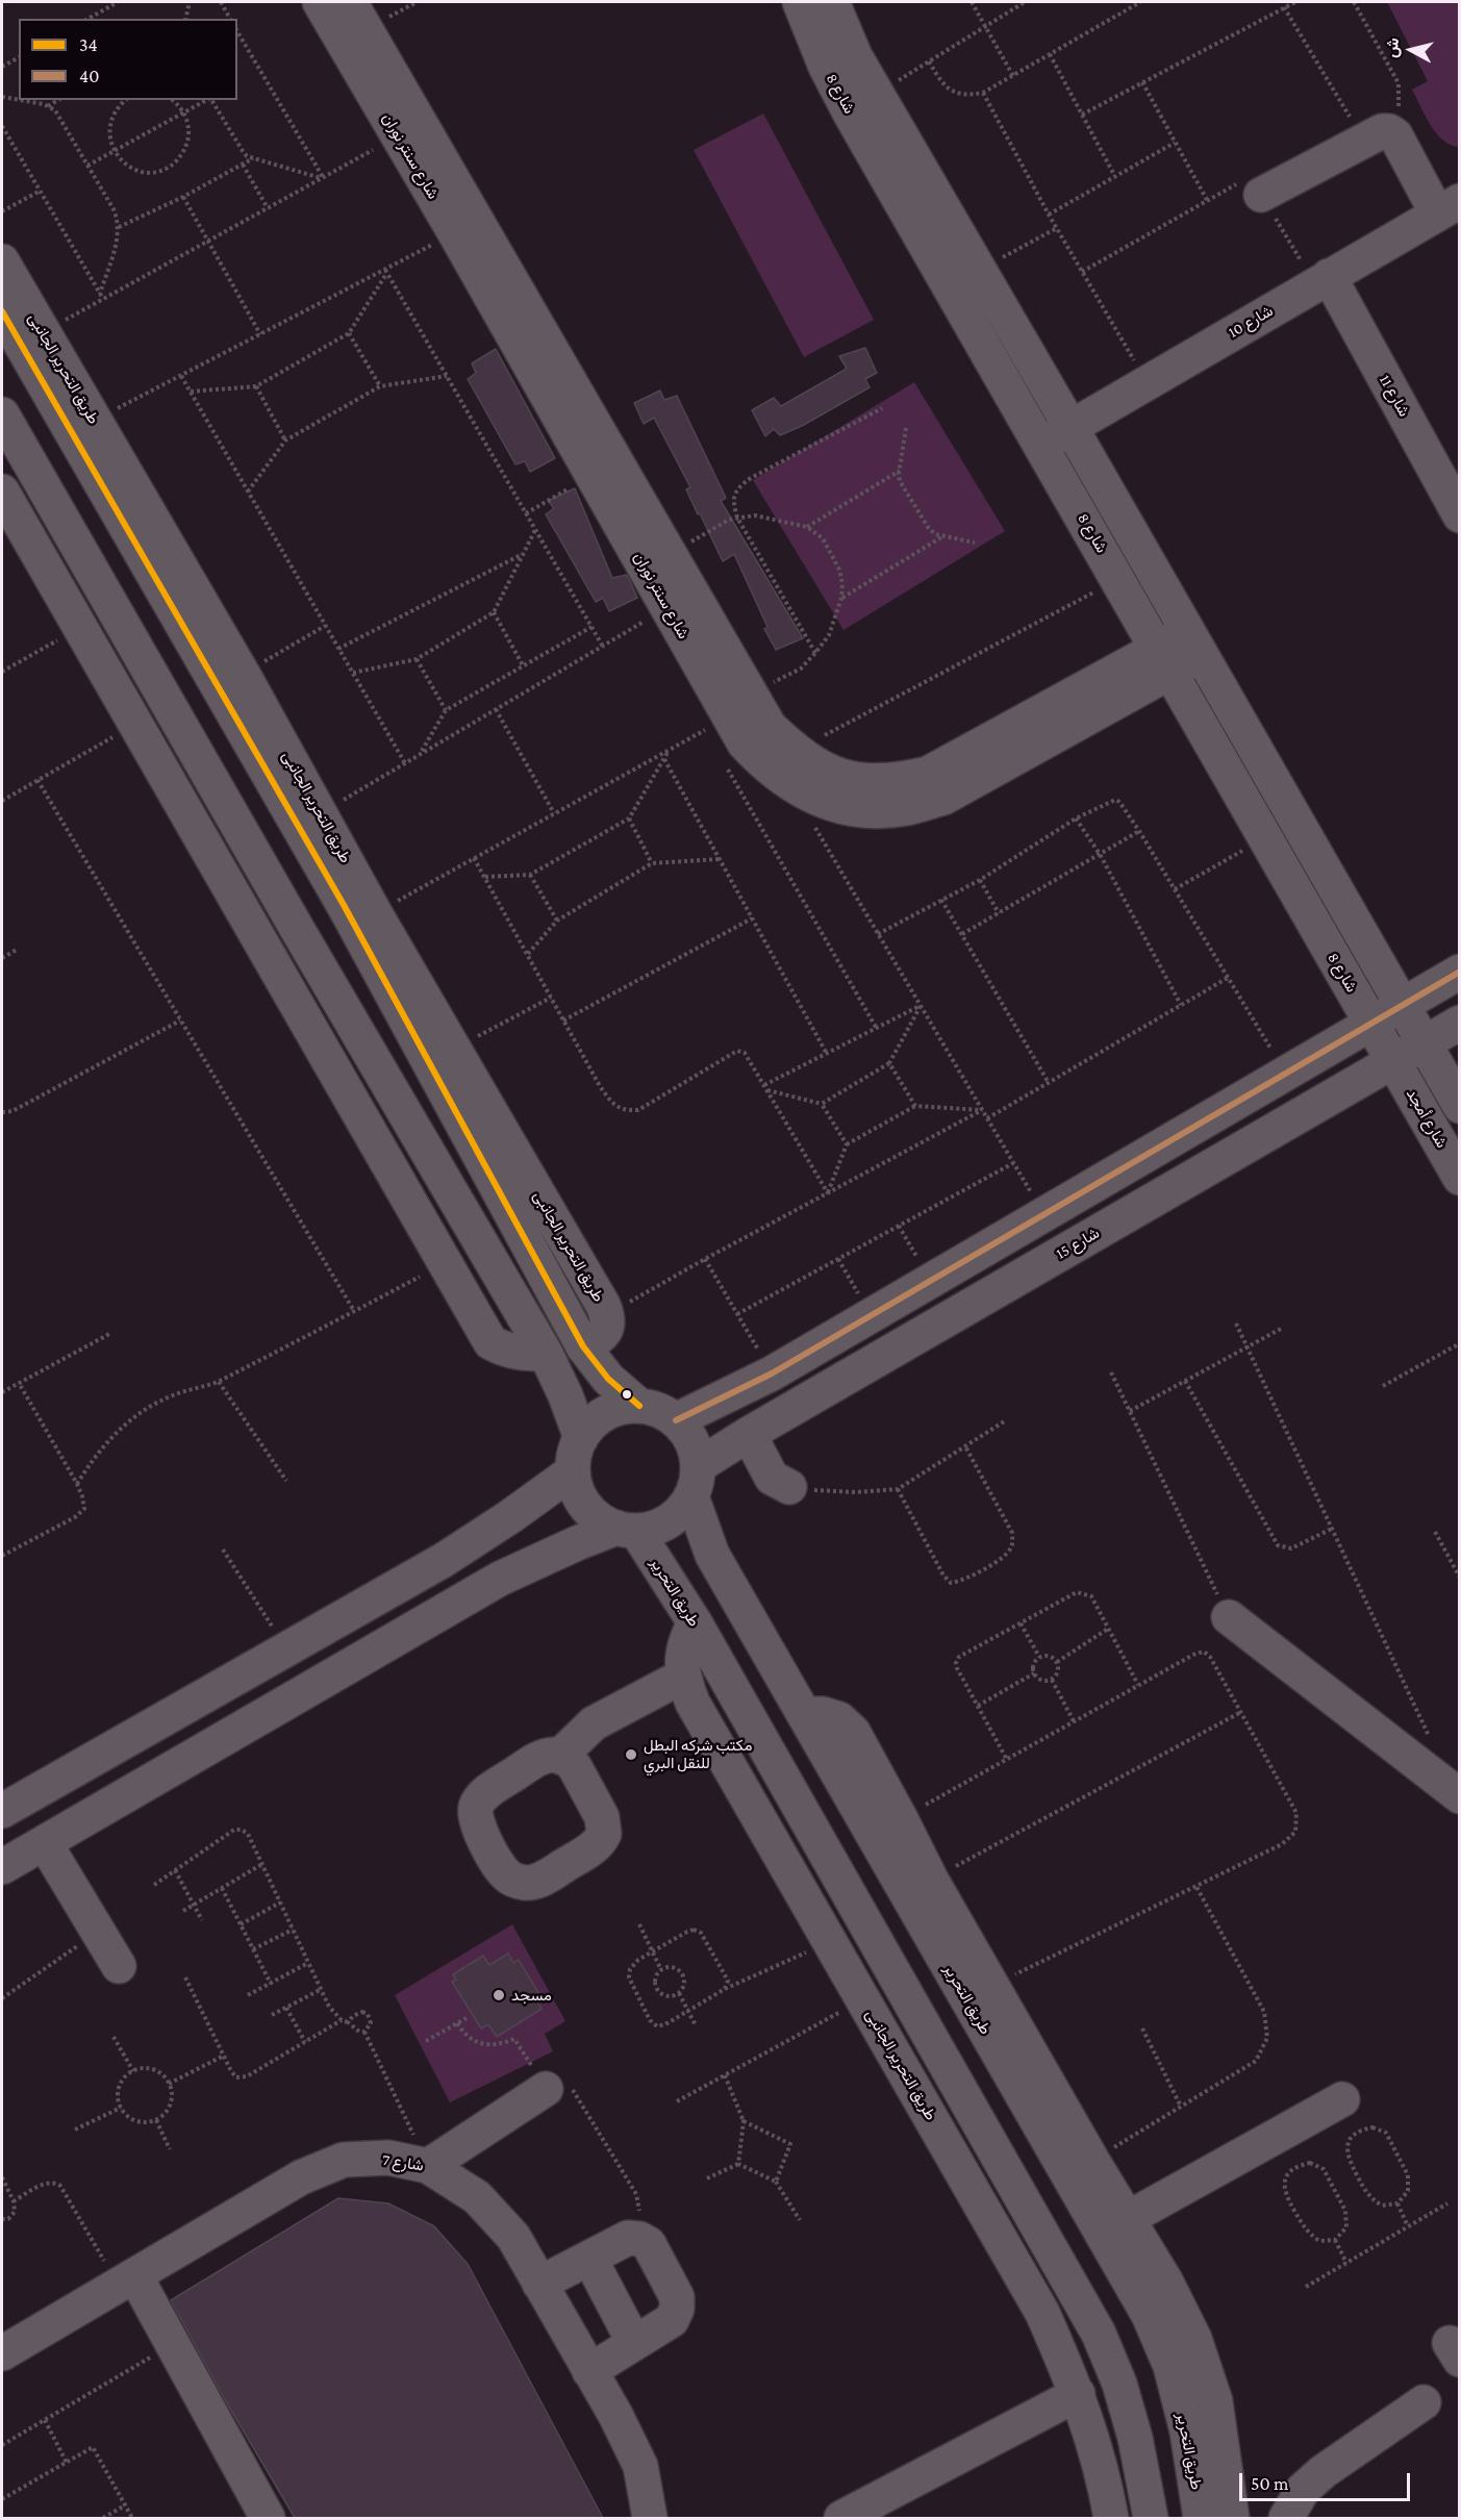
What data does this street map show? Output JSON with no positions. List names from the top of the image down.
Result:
{
  "streets": {
    "street": [
      "شارع 8",
      "شارع سنتر نوران",
      "شارع 10",
      "طريق التحرير الجانبى",
      "شارع 11",
      "شارع أمجد",
      "شارع 15",
      "طريق التحرير",
      "شارع 7"
    ]
  },
  "crossings": [
    ["شارع 8", "شارع سنتر نوران"],
    ["شارع 8", "شارع 10"],
    ["شارع 8", "شارع أمجد"],
    ["شارع 8", "شارع 15"],
    ["شارع 10", "شارع 11"],
    ["طريق التحرير الجانبى", "طريق التحرير"],
    ["شارع أمجد", "شارع 15"],
    ["شارع 15", "طريق التحرير"]
  ],
  "places": ["مكتب شركه البطل للنقل البري", "مسجد"],
  "lines": ["transit line 34", "transit line 40"],
  "legend": ["34", "40"],
  "scale_bar": "50 m",
  "north": "left"
}
